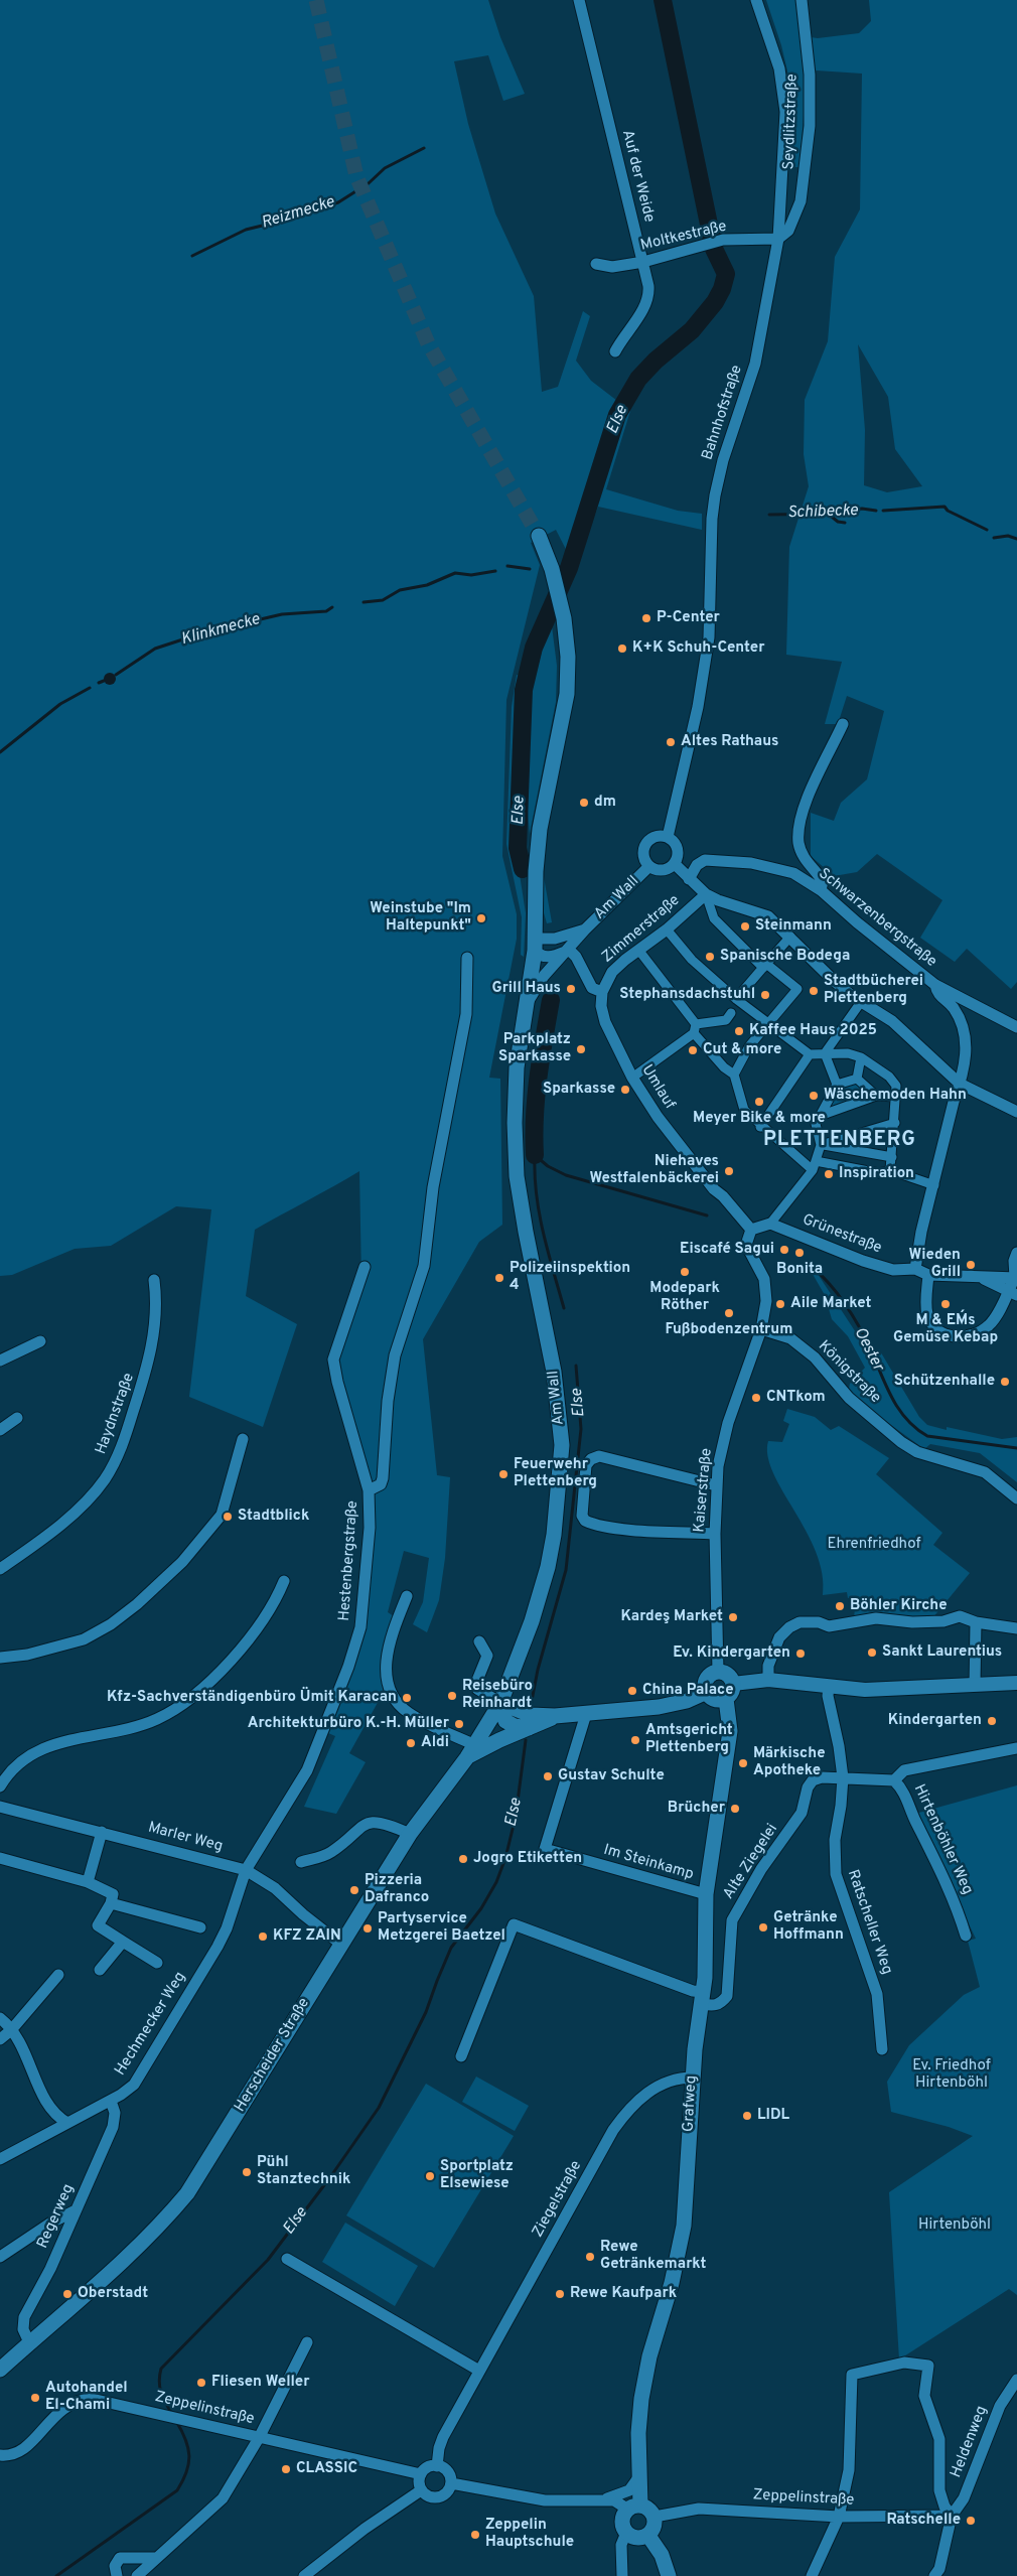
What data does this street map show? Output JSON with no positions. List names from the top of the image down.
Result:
{
  "streets": {
    "main road": ["Am Wall", "Herscheider Straße", "Grafweg"],
    "street": [
      "Seydlitzstraße",
      "Auf der Weide",
      "Moltkestraße",
      "Bahnhofstraße",
      "Schwarzenbergstraße",
      "Zimmerstraße",
      "Umlauf",
      "Grünestraße",
      "Königstraße",
      "Haydnstraße",
      "Kaiserstraße",
      "Hestenbergstraße",
      "Marler Weg",
      "Hirtenböhler Weg",
      "Alte Ziegelei",
      "Im Steinkamp",
      "Ratscheller Weg",
      "Hechmecker Weg",
      "Ziegelstraße",
      "Regerweg",
      "Zeppelinstraße",
      "Heldenweg"
    ]
  },
  "crossings": [
    ["Seydlitzstraße", "Moltkestraße"],
    ["Seydlitzstraße", "Bahnhofstraße"],
    ["Auf der Weide", "Moltkestraße"],
    ["Moltkestraße", "Bahnhofstraße"],
    ["Bahnhofstraße", "Am Wall"],
    ["Am Wall", "Herscheider Straße"],
    ["Zimmerstraße", "Umlauf"],
    ["Umlauf", "Kaiserstraße"],
    ["Königstraße", "Kaiserstraße"],
    ["Kaiserstraße", "Grafweg"],
    ["Hestenbergstraße", "Marler Weg"],
    ["Hestenbergstraße", "Hechmecker Weg"],
    ["Marler Weg", "Hechmecker Weg"],
    ["Marler Weg", "Herscheider Straße"],
    ["Hirtenböhler Weg", "Alte Ziegelei"],
    ["Hirtenböhler Weg", "Ratscheller Weg"],
    ["Alte Ziegelei", "Ratscheller Weg"],
    ["Alte Ziegelei", "Grafweg"],
    ["Im Steinkamp", "Grafweg"],
    ["Hechmecker Weg", "Regerweg"],
    ["Herscheider Straße", "Regerweg"],
    ["Grafweg", "Ziegelstraße"],
    ["Grafweg", "Zeppelinstraße"],
    ["Ziegelstraße", "Zeppelinstraße"],
    ["Zeppelinstraße", "Heldenweg"]
  ],
  "districts": ["PLETTENBERG"],
  "water": [
    "Reizmecke",
    "Else",
    "Schibecke",
    "Klinkmecke",
    "Oester"
  ],
  "parks": ["Ehrenfriedhof", "Ev. Friedhof Hirtenböhl", "Hirtenböhl"],
  "places": [
    "P-Center",
    "K+K Schuh-Center",
    "Altes Rathaus",
    "dm",
    "Weinstube \"Im Haltepunkt\"",
    "Steinmann",
    "Spanische Bodega",
    "Grill Haus",
    "Stadtbücherei Plettenberg",
    "Stephansdachstuhl",
    "Kaffee Haus 2025",
    "Parkplatz Sparkasse",
    "Cut & more",
    "Sparkasse",
    "Wäschemoden Hahn",
    "Meyer Bike & more",
    "Niehaves Westfalenbäckerei",
    "Inspiration",
    "Eiscafé Sagui",
    "Bonita",
    "Wieden Grill",
    "Modepark Röther",
    "Polizeiinspektion 4",
    "Aile Market",
    "M & EM´s Gemüse Kebap",
    "Fußbodenzentrum",
    "Schützenhalle",
    "CNTkom",
    "Feuerwehr Plettenberg",
    "Stadtblick",
    "Böhler Kirche",
    "Kardeş Market",
    "Sankt Laurentius",
    "Ev. Kindergarten",
    "China Palace",
    "Reisebüro Reinhardt",
    "Kfz-Sachverständigenbüro Ümit Karacan",
    "Kindergarten",
    "Architekturbüro K.-H. Müller",
    "Amtsgericht Plettenberg",
    "Aldi",
    "Märkische Apotheke",
    "Gustav Schulte",
    "Brücher",
    "Jogro Etiketten",
    "Pizzeria Dafranco",
    "Getränke Hoffmann",
    "Partyservice Metzgerei Baetzel",
    "KFZ ZAIN",
    "LIDL",
    "Pühl Stanztechnik",
    "Sportplatz Elsewiese",
    "Rewe Getränkemarkt",
    "Oberstadt",
    "Rewe Kaufpark",
    "Fliesen Weller",
    "Autohandel El-Chami",
    "CLASSIC",
    "Ratschelle",
    "Zeppelin Hauptschule"
  ]
}
